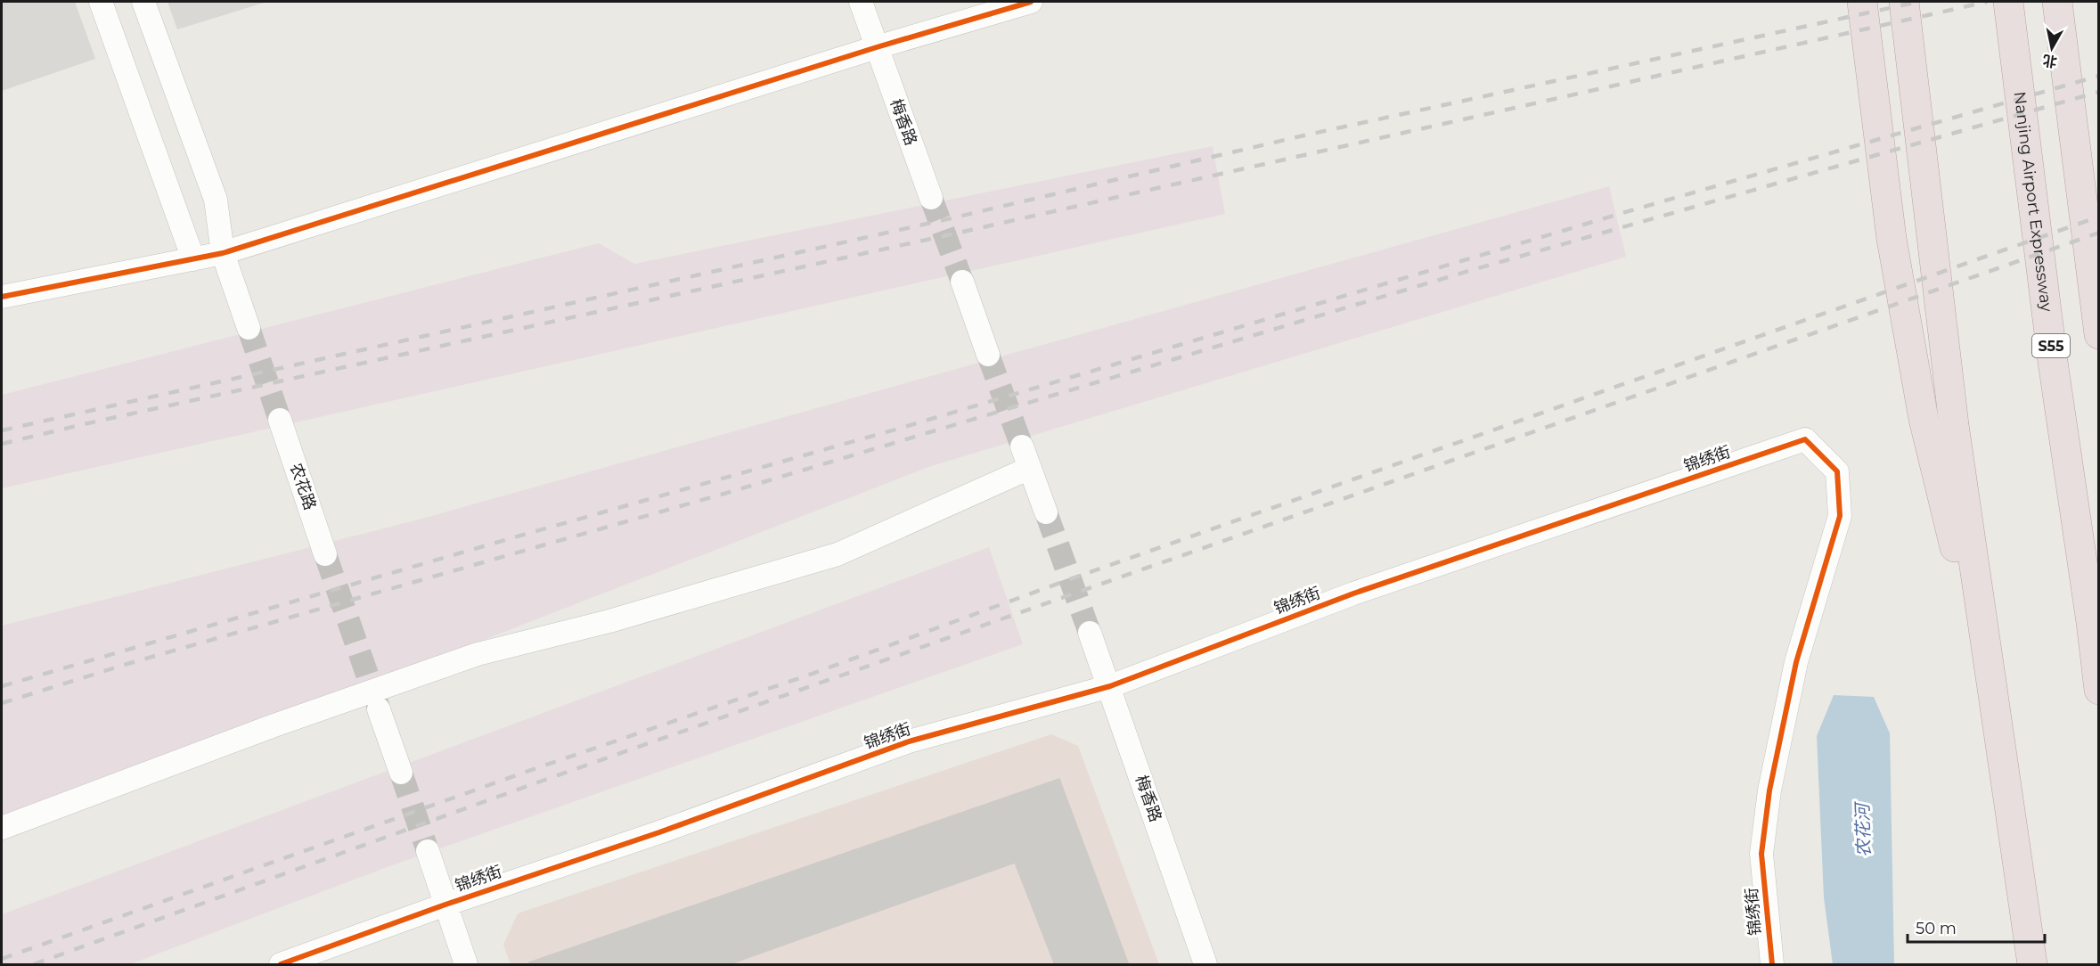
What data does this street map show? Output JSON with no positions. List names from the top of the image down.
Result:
{
  "streets": {
    "highway": ["Nanjing Airport Expressway", "S55"],
    "street": ["梅香路", "锦绣街", "农花路"]
  },
  "crossings": [
    ["梅香路", "锦绣街"]
  ],
  "water": ["农花河"],
  "scale_bar": "50 m",
  "north": "bottom"
}
